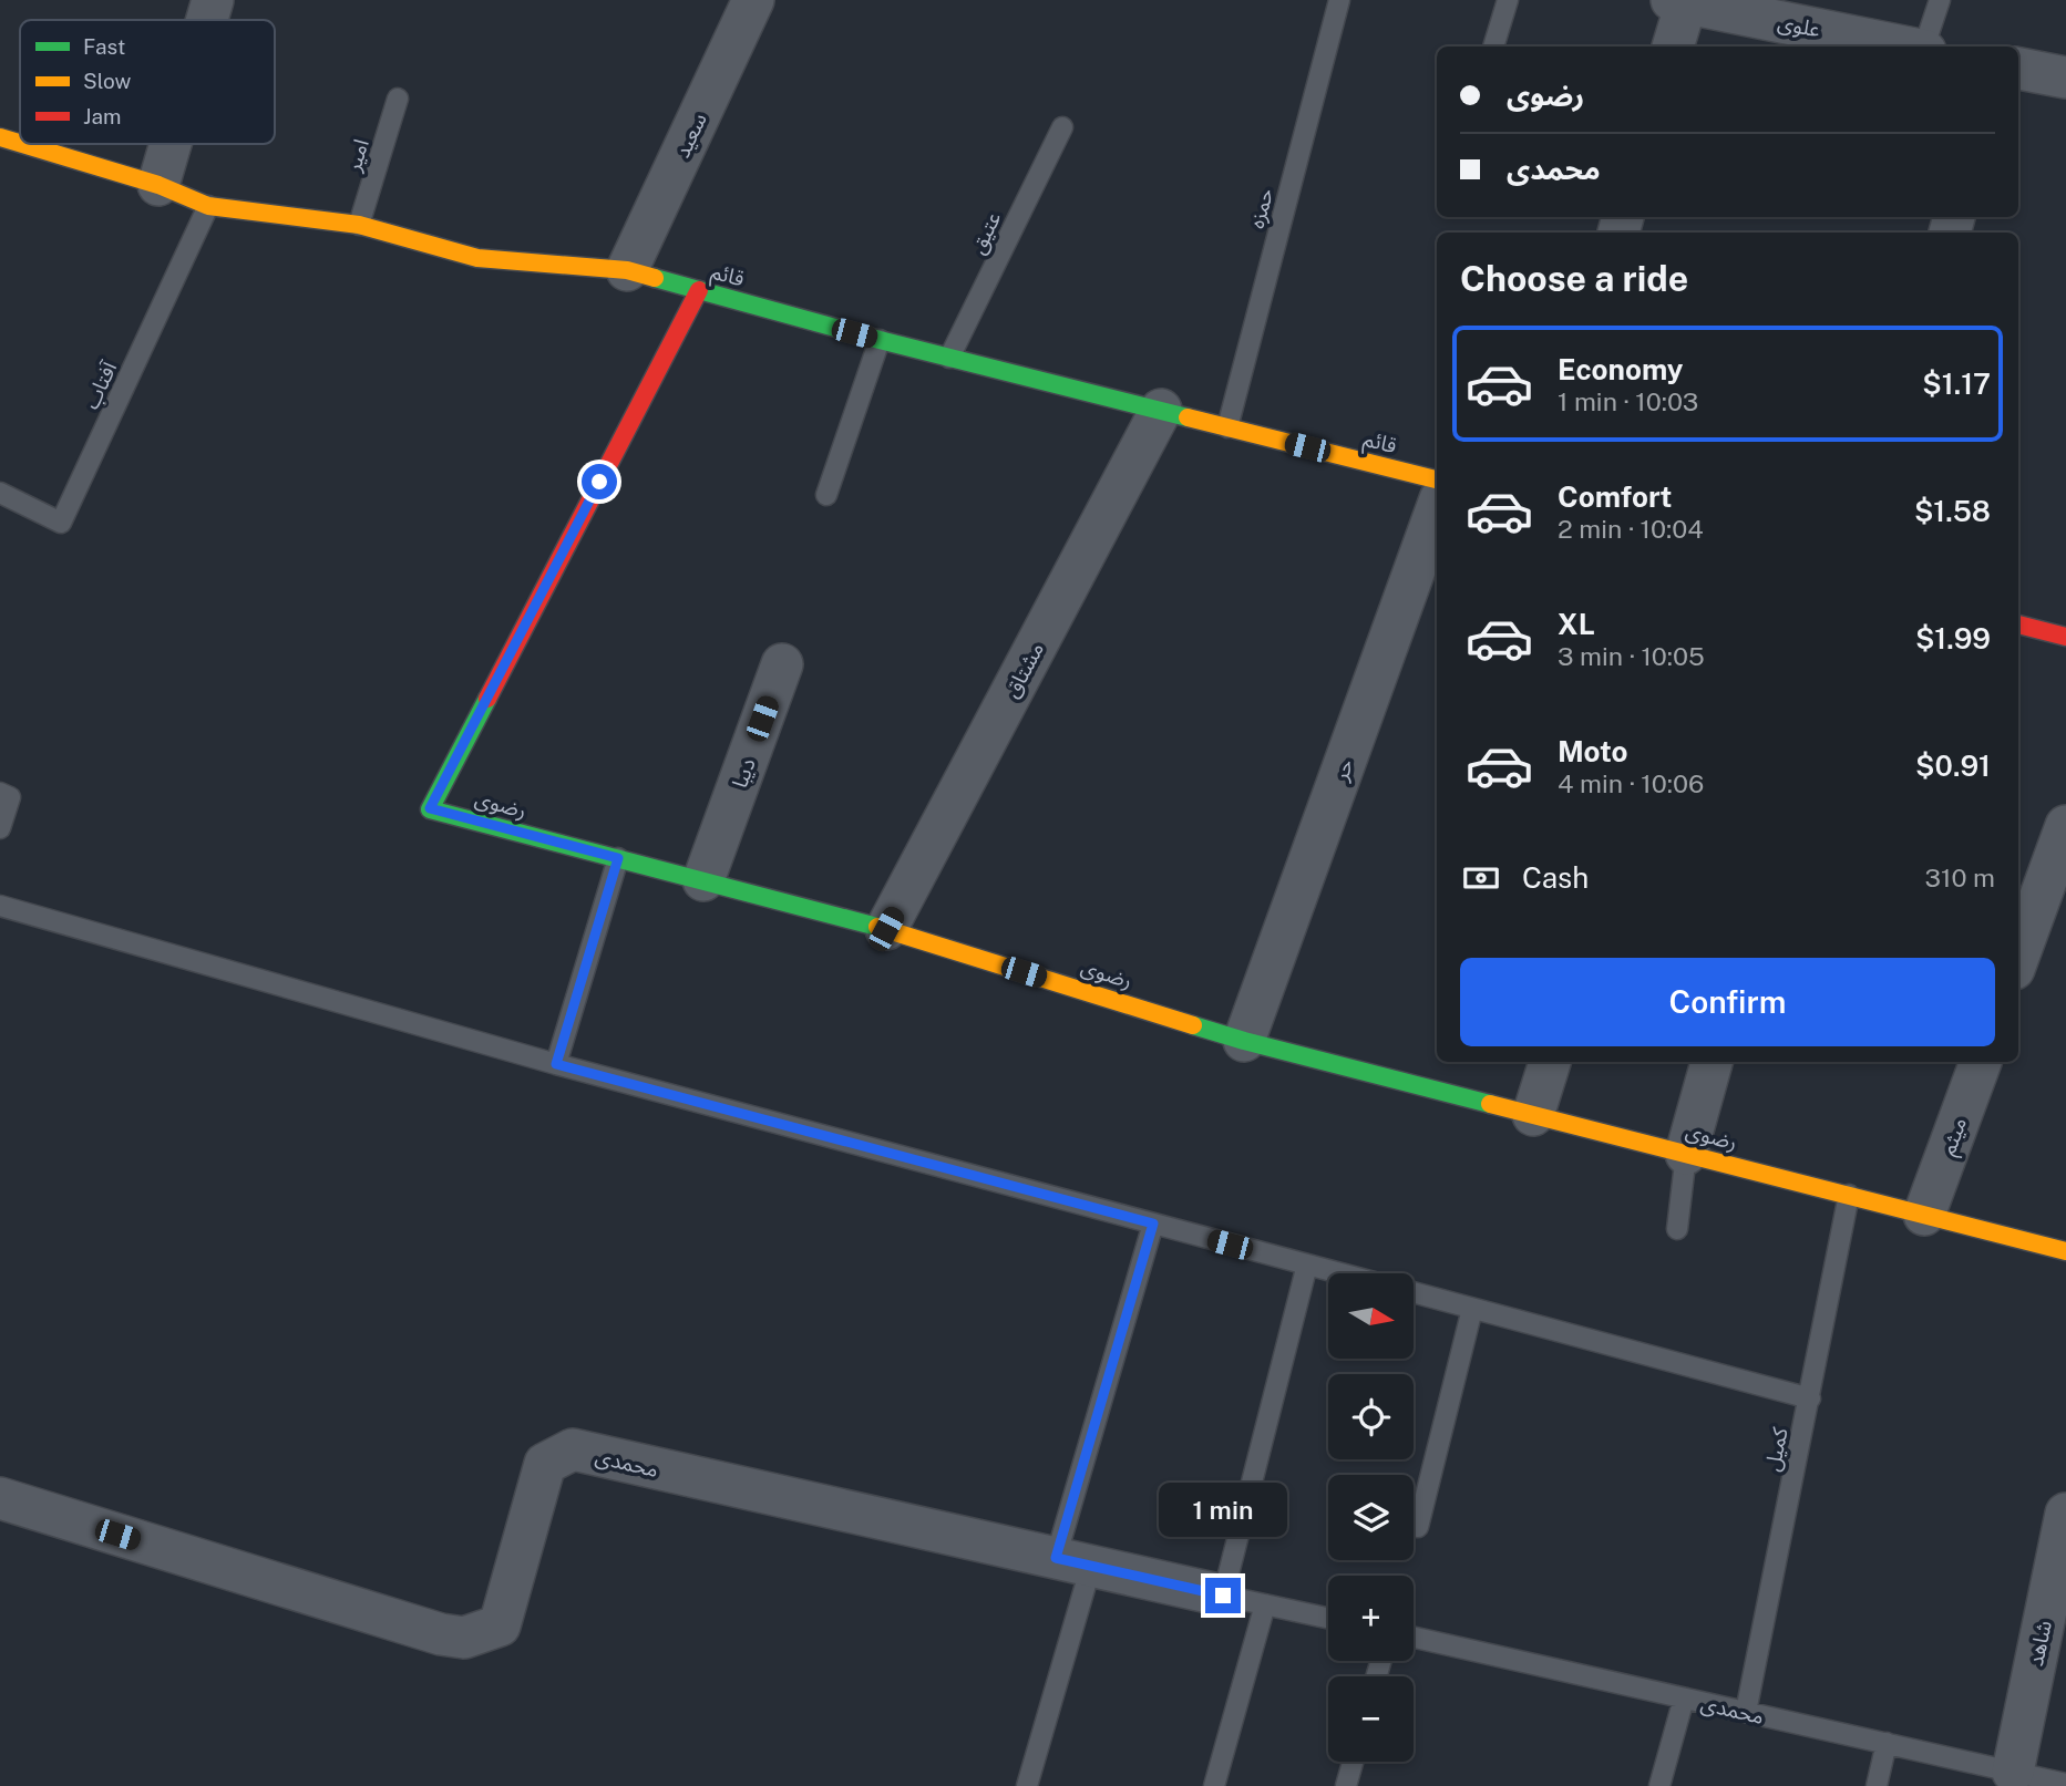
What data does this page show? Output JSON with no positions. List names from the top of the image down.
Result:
{
  "streets": {
    "street": [
      "علوی",
      "سعید",
      "قائم",
      "مشتاق",
      "حر",
      "دیبا",
      "رضوی",
      "میثم",
      "محمدی",
      "شاهد"
    ],
    "lane": [
      "امیر",
      "حمزه",
      "عتیق",
      "آفتاب",
      "کمیل"
    ]
  },
  "crossings": [
    ["سعید", "قائم"],
    ["امیر", "قائم"],
    ["حمزه", "قائم"],
    ["عتیق", "قائم"],
    ["قائم", "آفتاب"],
    ["قائم", "مشتاق"],
    ["قائم", "رضوی"],
    ["مشتاق", "رضوی"],
    ["حر", "رضوی"],
    ["دیبا", "رضوی"],
    ["رضوی", "میثم"],
    ["رضوی", "کمیل"],
    ["کمیل", "محمدی"],
    ["محمدی", "شاهد"]
  ],
  "legend": ["Fast", "Slow", "Jam"],
  "north": "right",
  "page": {
    "banner": ["رضوی", "محمدی"],
    "heading": "Choose a ride",
    "list": [
      {
        "name": "Economy",
        "note": "1 min · 10:03",
        "value": "$1.17"
      },
      {
        "name": "Comfort",
        "note": "2 min · 10:04",
        "value": "$1.58"
      },
      {
        "name": "XL",
        "note": "3 min · 10:05",
        "value": "$1.99"
      },
      {
        "name": "Moto",
        "note": "4 min · 10:06",
        "value": "$0.91"
      }
    ],
    "pay": ["Cash", "310 m"],
    "buttons": "Confirm",
    "map_buttons": ["+", "−"],
    "bubble": "1 min"
  }
}
